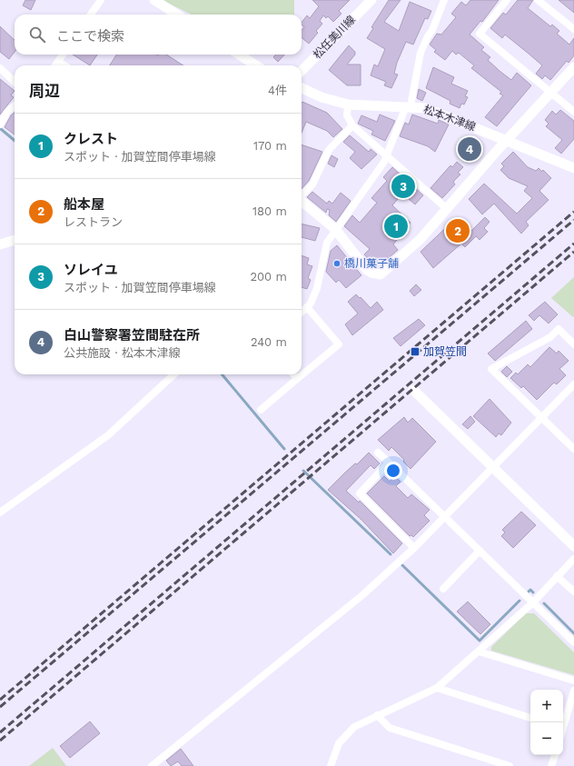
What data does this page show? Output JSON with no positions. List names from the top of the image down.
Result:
{
  "streets": {
    "main road": ["松任美川線", "松本木津線"]
  },
  "places": {
    "other": ["橋川菓子舗"],
    "transit": ["加賀笠間"]
  },
  "page": {
    "search": "ここで検索",
    "heading": ["周辺", "4件"],
    "list": [
      {
        "mark": "1",
        "name": "クレスト",
        "note": "スポット · 加賀笠間停車場線",
        "value": "170 m"
      },
      {
        "mark": "2",
        "name": "船本屋",
        "note": "レストラン",
        "value": "180 m"
      },
      {
        "mark": "3",
        "name": "ソレイユ",
        "note": "スポット · 加賀笠間停車場線",
        "value": "200 m"
      },
      {
        "mark": "4",
        "name": "白山警察署笠間駐在所",
        "note": "公共施設 · 松本木津線",
        "value": "240 m"
      }
    ],
    "pins": [
      "4",
      "3",
      "1",
      "2"
    ],
    "map_buttons": ["+", "−"]
  }
}
